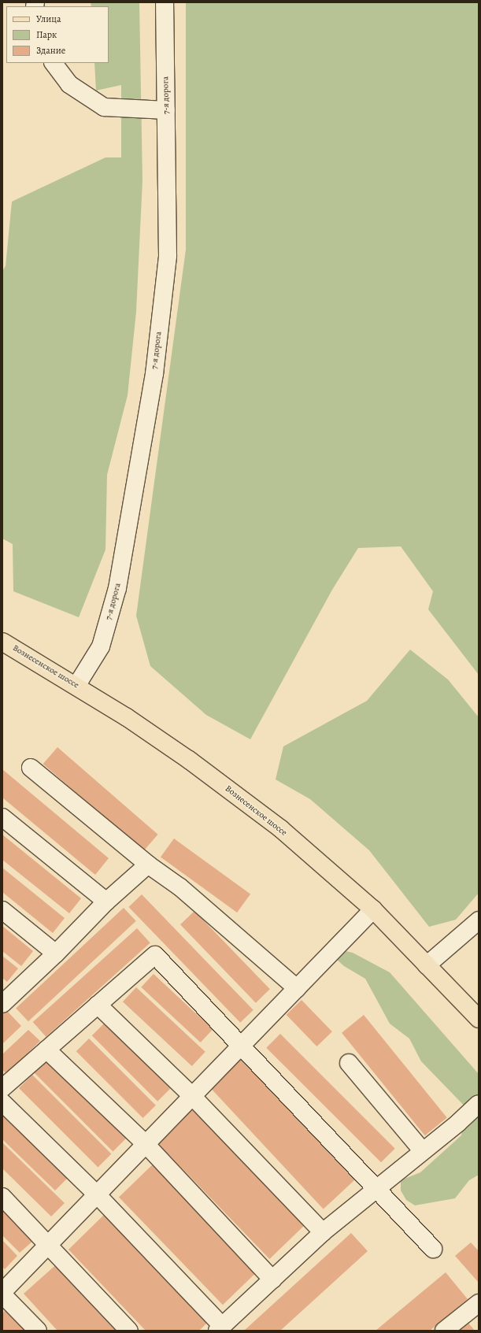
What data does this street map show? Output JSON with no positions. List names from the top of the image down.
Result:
{
  "streets": {
    "main road": ["Вознесенское шоссе"],
    "street": ["7-я дорога"]
  },
  "crossings": [
    ["7-я дорога", "Вознесенское шоссе"]
  ],
  "legend": ["Улица", "Парк", "Здание"]
}
